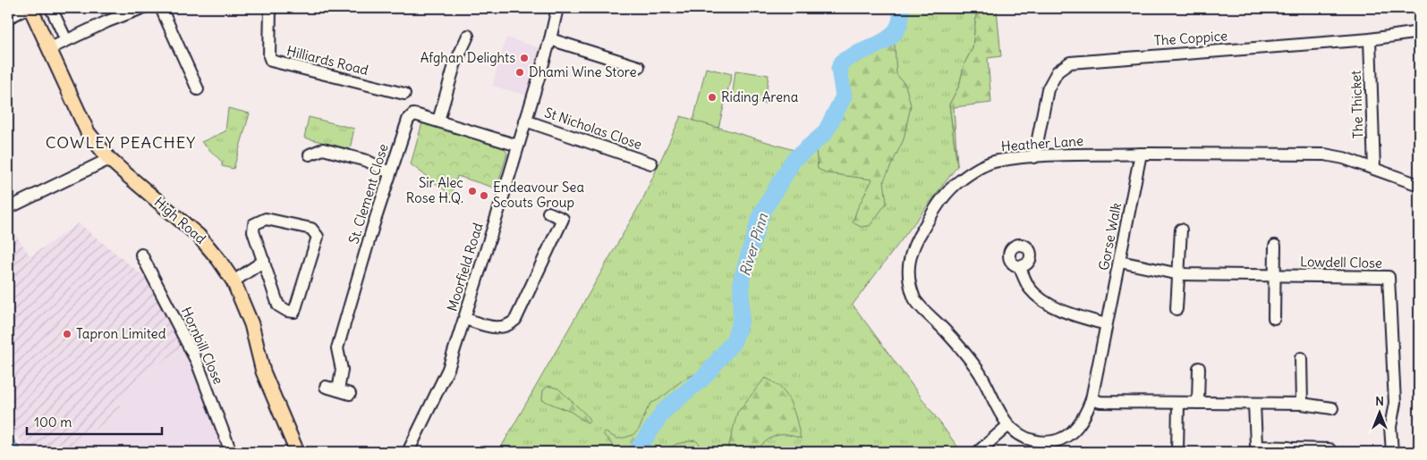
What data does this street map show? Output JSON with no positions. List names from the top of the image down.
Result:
{
  "streets": {
    "main road": ["High Road"],
    "street": [
      "The Coppice",
      "Hilliards Road",
      "The Thicket",
      "St Nicholas Close",
      "Heather Lane",
      "St. Clement Close",
      "Gorse Walk",
      "Lowdell Close",
      "Moorfield Road",
      "Hornbill Close"
    ]
  },
  "crossings": [
    ["The Coppice", "The Thicket"],
    ["The Coppice", "Heather Lane"],
    ["The Thicket", "Heather Lane"],
    ["St Nicholas Close", "Moorfield Road"],
    ["Heather Lane", "Gorse Walk"],
    ["St. Clement Close", "Moorfield Road"],
    ["Gorse Walk", "Lowdell Close"]
  ],
  "districts": ["COWLEY PEACHEY"],
  "water": ["River Pinn"],
  "places": [
    "Afghan Delights",
    "Dhami Wine Store",
    "Riding Arena",
    "Sir Alec Rose H.Q.",
    "Endeavour Sea Scouts Group",
    "Tapron Limited"
  ],
  "scale_bar": "100 m",
  "north": "top"
}
